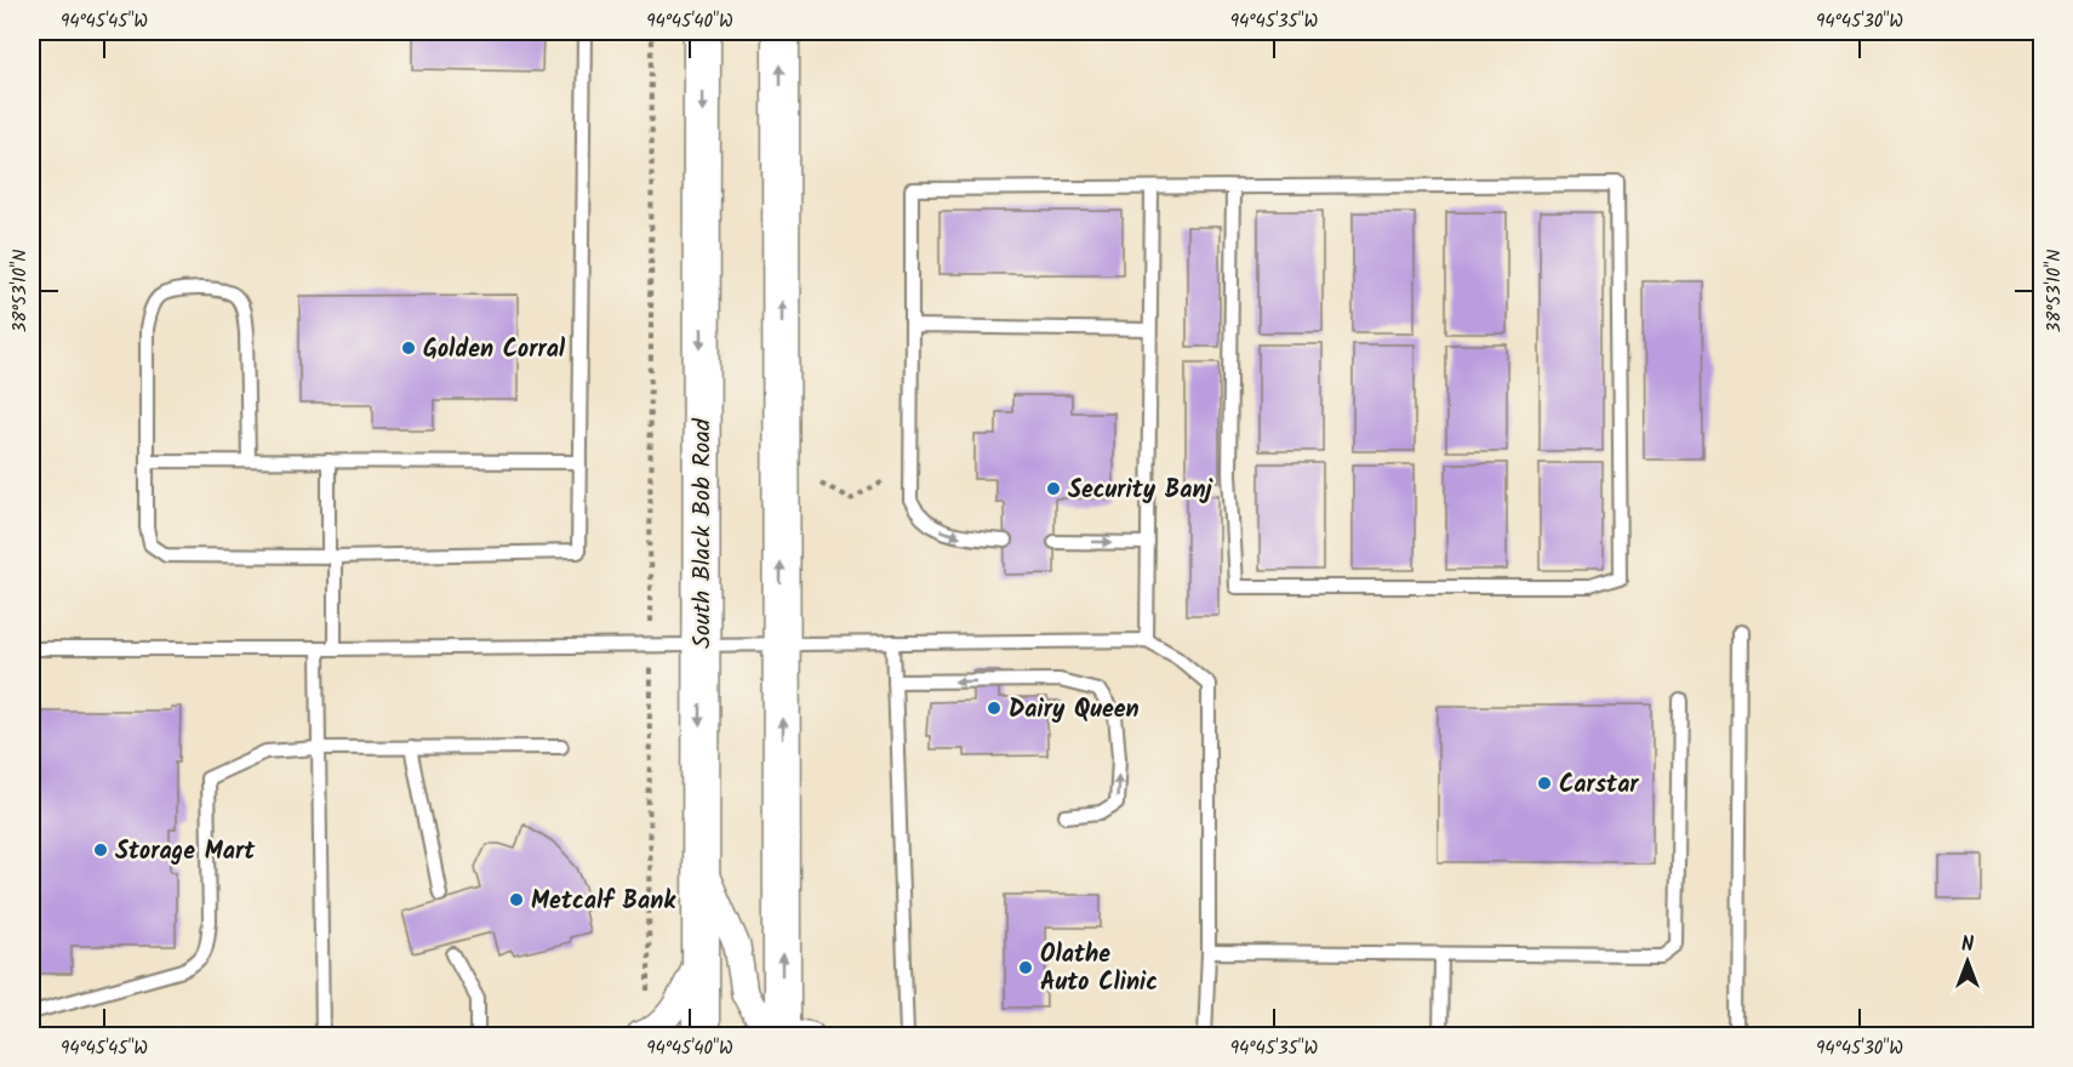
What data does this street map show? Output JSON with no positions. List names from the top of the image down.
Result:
{
  "streets": {
    "main road": ["South Black Bob Road"]
  },
  "places": [
    "Golden Corral",
    "Security Banj",
    "Dairy Queen",
    "Carstar",
    "Storage Mart",
    "Metcalf Bank",
    "Olathe Auto Clinic"
  ],
  "north": "top",
  "coordinates": [
    "94°45'45\"W",
    "94°45'40\"W",
    "94°45'35\"W",
    "94°45'30\"W",
    "38°53'10\"N"
  ]
}
